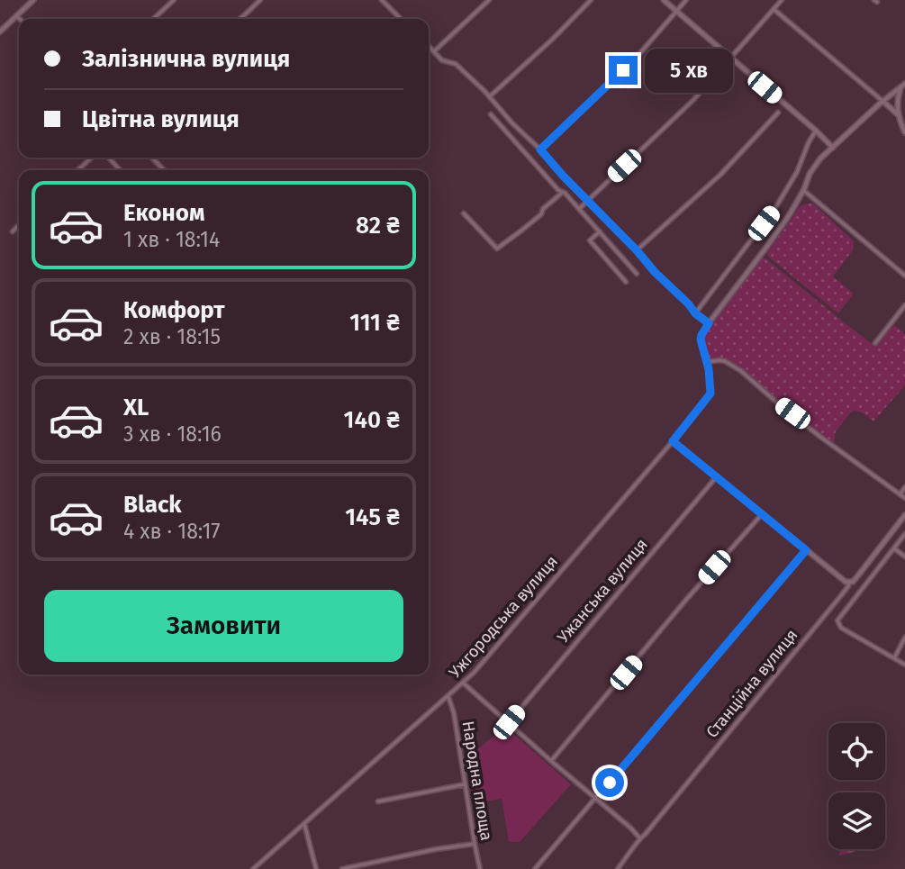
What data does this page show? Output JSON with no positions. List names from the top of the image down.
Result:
{
  "streets": {
    "street": [
      "Ужанська вулиця",
      "Ужгородська вулиця",
      "Станційна вулиця",
      "Народна площа"
    ]
  },
  "crossings": [
    ["Ужанська вулиця", "Народна площа"],
    ["Ужгородська вулиця", "Народна площа"],
    ["Станційна вулиця", "Народна площа"]
  ],
  "page": {
    "banner": ["Залізнична вулиця", "Цвітна вулиця"],
    "bubble": "5 хв",
    "list": [
      {
        "name": "Економ",
        "note": "1 хв · 18:14",
        "value": "82 ₴"
      },
      {
        "name": "Комфорт",
        "note": "2 хв · 18:15",
        "value": "111 ₴"
      },
      {
        "name": "XL",
        "note": "3 хв · 18:16",
        "value": "140 ₴"
      },
      {
        "name": "Black",
        "note": "4 хв · 18:17",
        "value": "145 ₴"
      }
    ],
    "buttons": "Замовити"
  }
}
